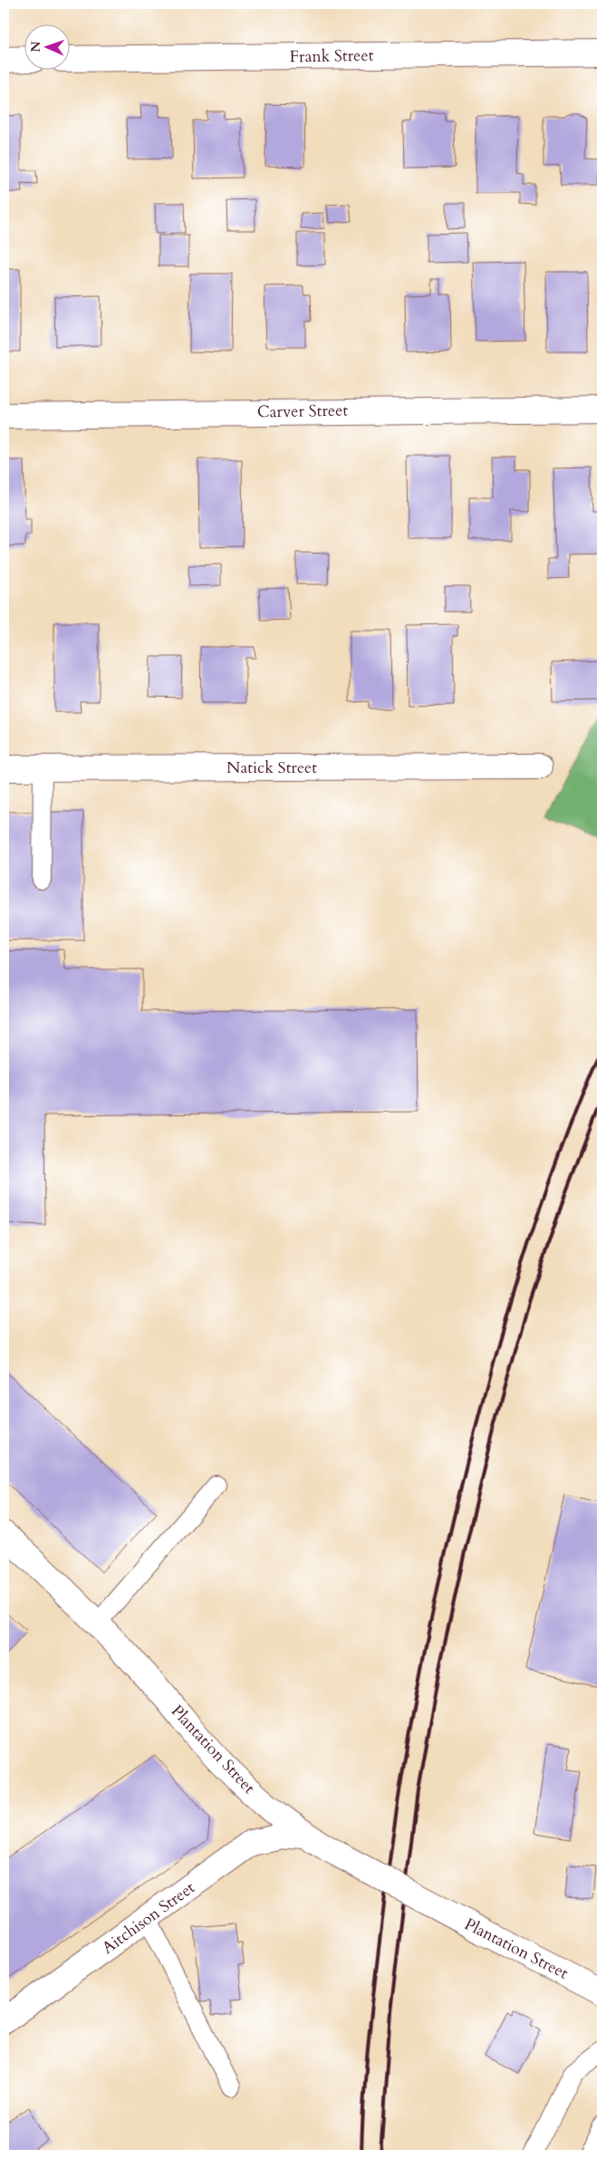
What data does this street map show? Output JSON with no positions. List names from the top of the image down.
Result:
{
  "streets": {
    "street": [
      "Frank Street",
      "Carver Street",
      "Natick Street",
      "Plantation Street",
      "Aitchison Street"
    ]
  },
  "crossings": [
    ["Plantation Street", "Aitchison Street"]
  ],
  "north": "left"
}
